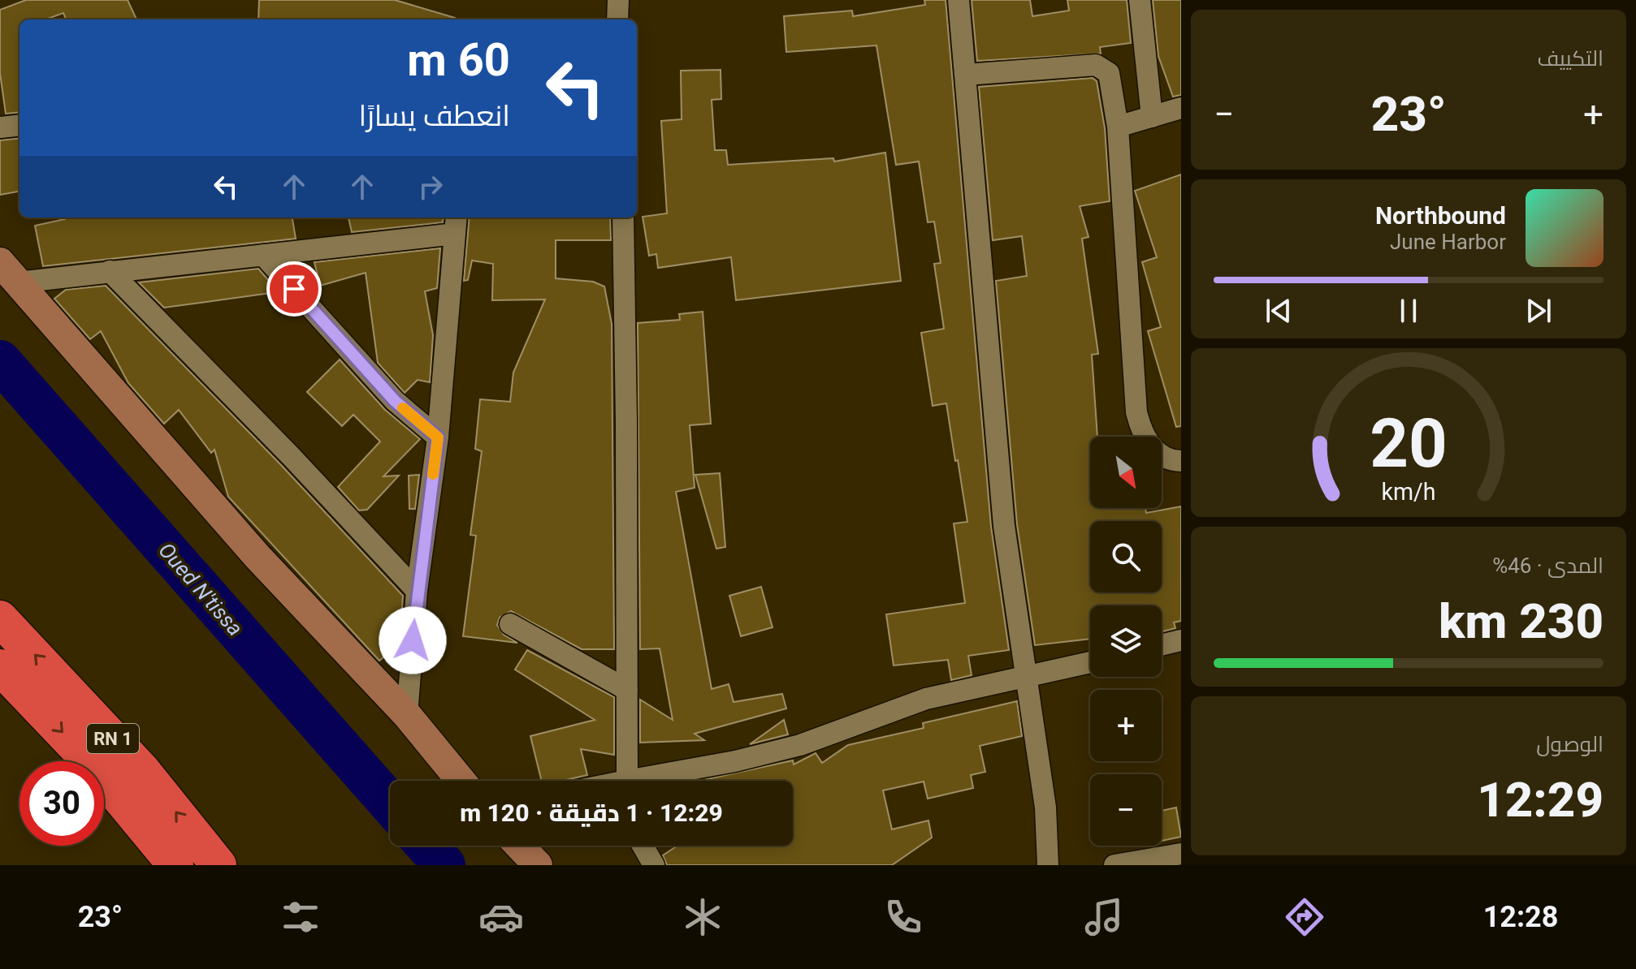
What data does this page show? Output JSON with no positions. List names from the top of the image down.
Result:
{
  "streets": {
    "highway": ["RN 1"]
  },
  "water": ["Oued N'tissa"],
  "north": "bottom right",
  "page": {
    "tile": [
      "التكييف",
      ["المدى · 46%", "230 km"],
      ["الوصول", "12:29"]
    ],
    "turn": ["60 m", "انعطف يسارًا"],
    "heat": ["−", "23°", "+"],
    "song": ["Northbound", "June Harbor"],
    "map_buttons": ["+", "−"],
    "limit": "30",
    "trip": "12:29 · 1 دقيقة · 120 m",
    "tabs": ["12:28", "23°"],
    "gauge": ["20", "km/h"]
  }
}
